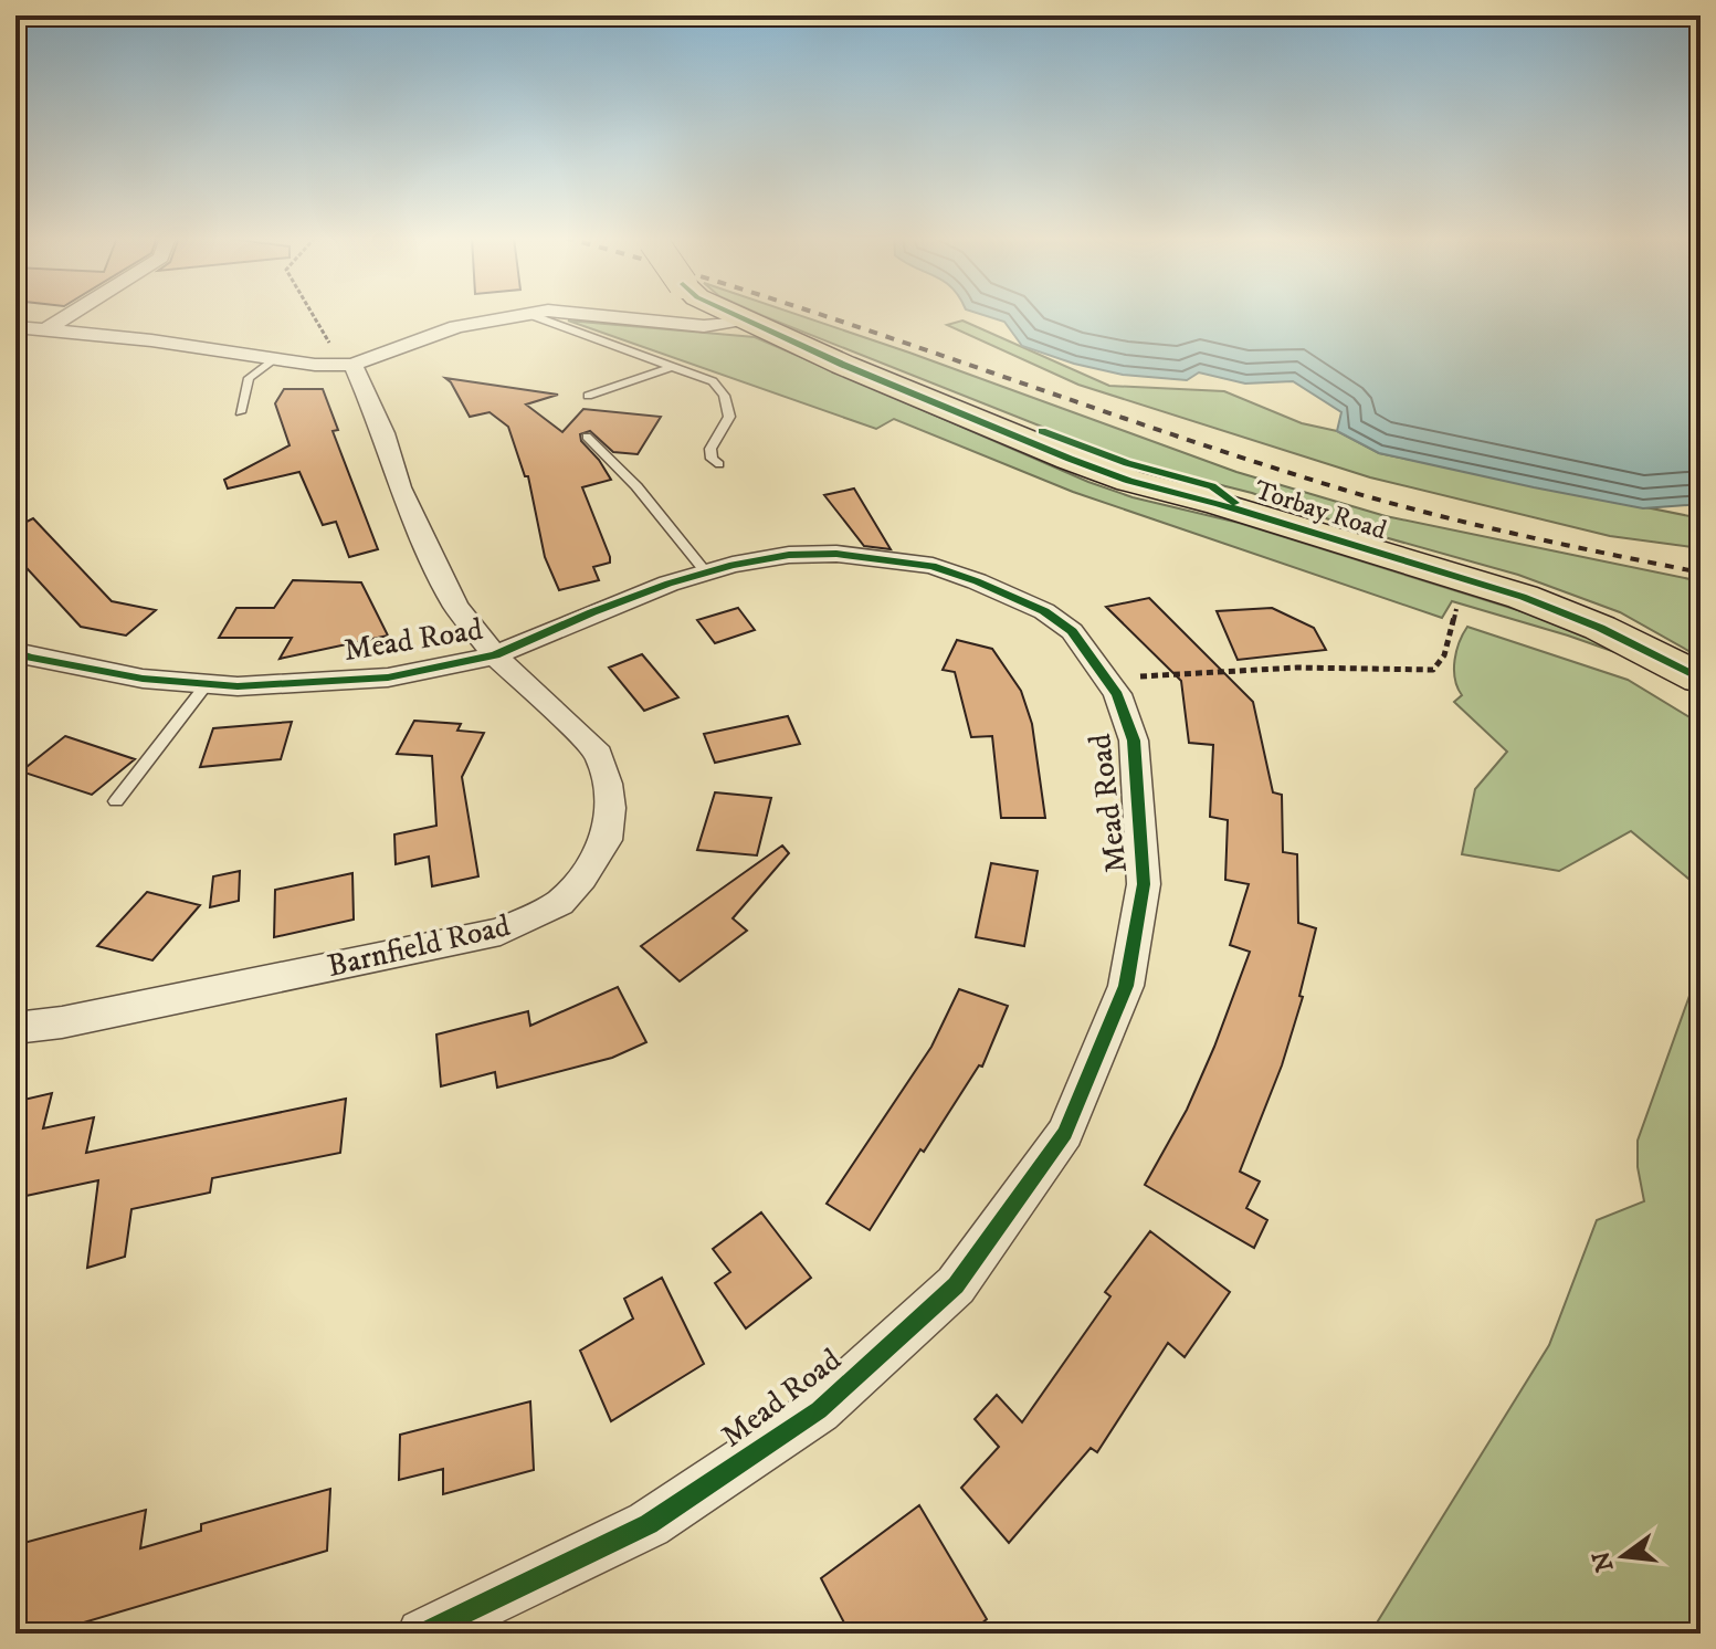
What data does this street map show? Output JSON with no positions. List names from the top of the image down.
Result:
{
  "streets": {
    "main road": ["Torbay Road"],
    "street": ["Mead Road", "Barnfield Road"]
  },
  "crossings": [
    ["Mead Road", "Barnfield Road"]
  ],
  "north": "left"
}
